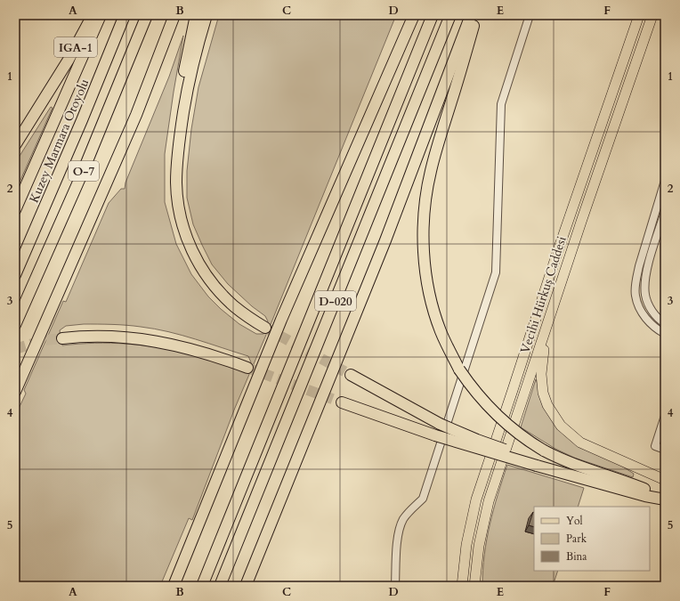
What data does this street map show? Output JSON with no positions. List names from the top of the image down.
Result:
{
  "streets": {
    "highway": [
      "IGA-1",
      "Kuzey Marmara Otoyolu",
      "O-7",
      "D-020"
    ],
    "main road": ["Vecihi Hürkuş Caddesi"]
  },
  "legend": ["Yol", "Park", "Bina"],
  "grid": {
    "columns": [
      "A",
      "B",
      "C",
      "D",
      "E",
      "F"
    ],
    "rows": [
      "1",
      "2",
      "3",
      "4",
      "5"
    ]
  }
}
